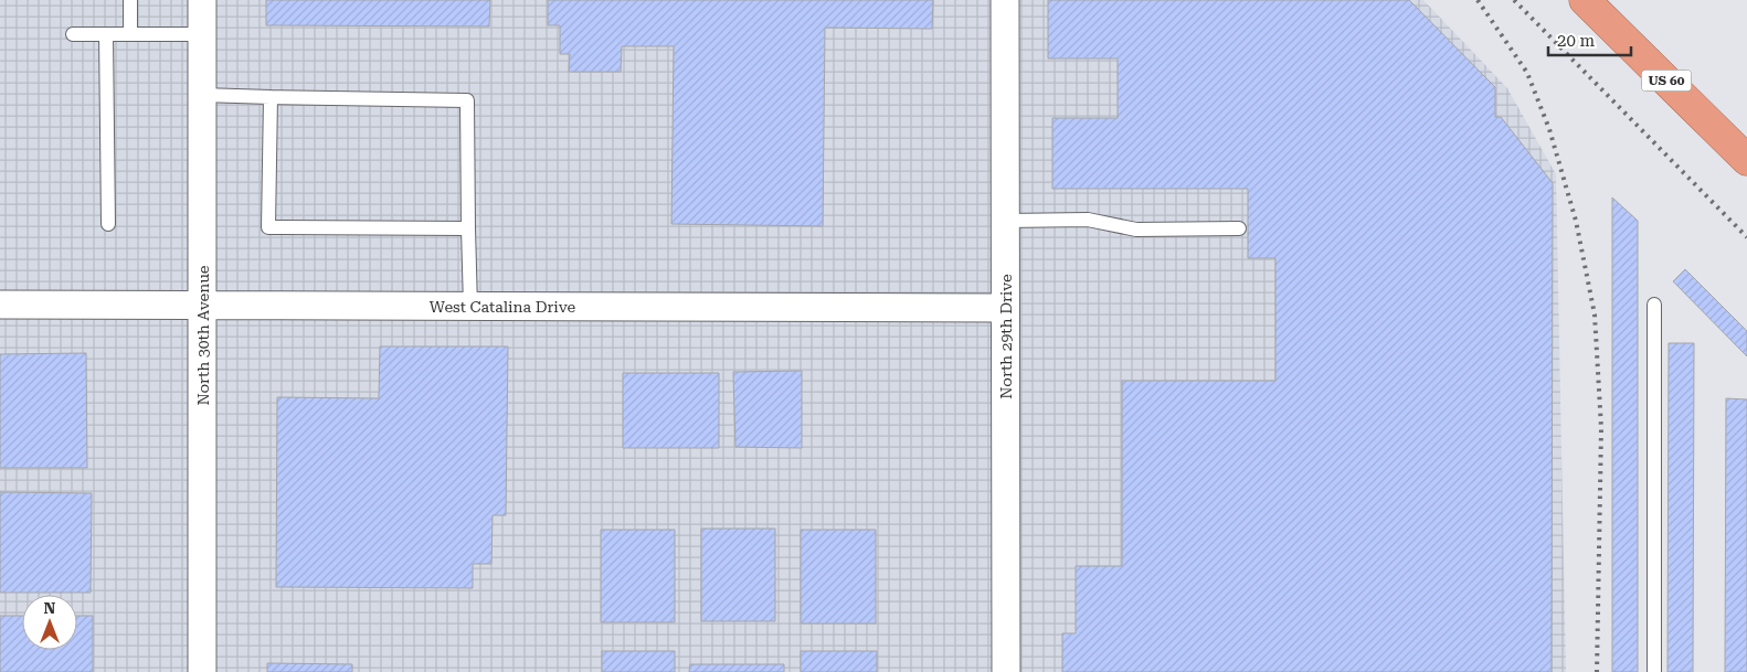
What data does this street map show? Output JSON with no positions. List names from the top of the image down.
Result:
{
  "streets": {
    "highway": ["US 60"],
    "street": ["West Catalina Drive", "North 30th Avenue", "North 29th Drive"]
  },
  "crossings": [
    ["West Catalina Drive", "North 30th Avenue"],
    ["West Catalina Drive", "North 29th Drive"]
  ],
  "scale_bar": "20 m",
  "north": "top"
}
